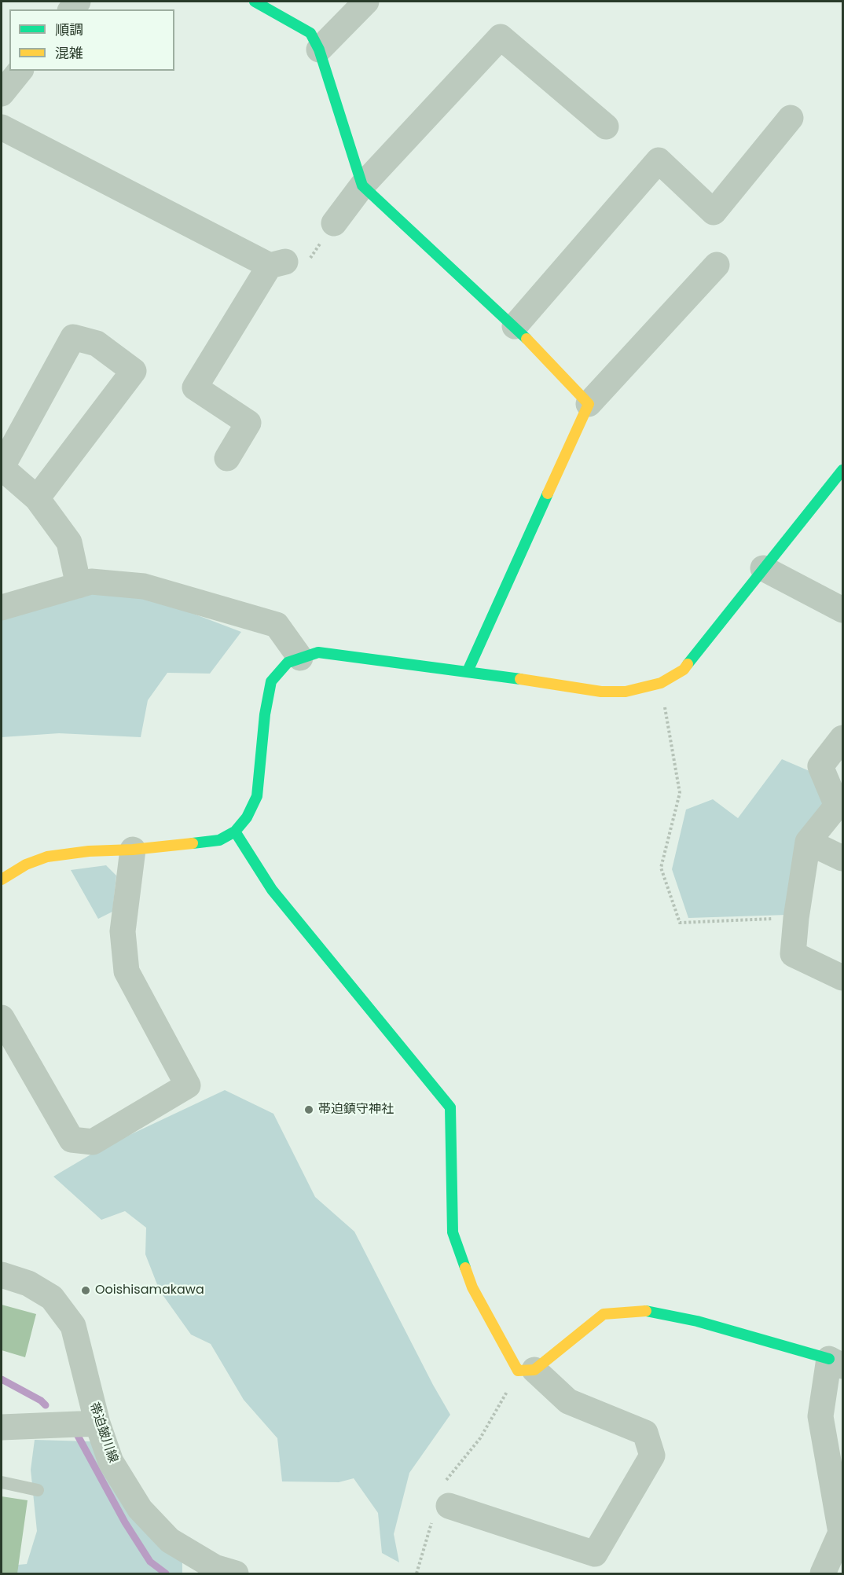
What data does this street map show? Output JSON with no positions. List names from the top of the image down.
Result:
{
  "streets": {
    "street": ["帯迫皷川線"]
  },
  "places": ["帯迫鎮守神社", "Ooishisamakawa"],
  "legend": ["順調", "混雑"]
}
